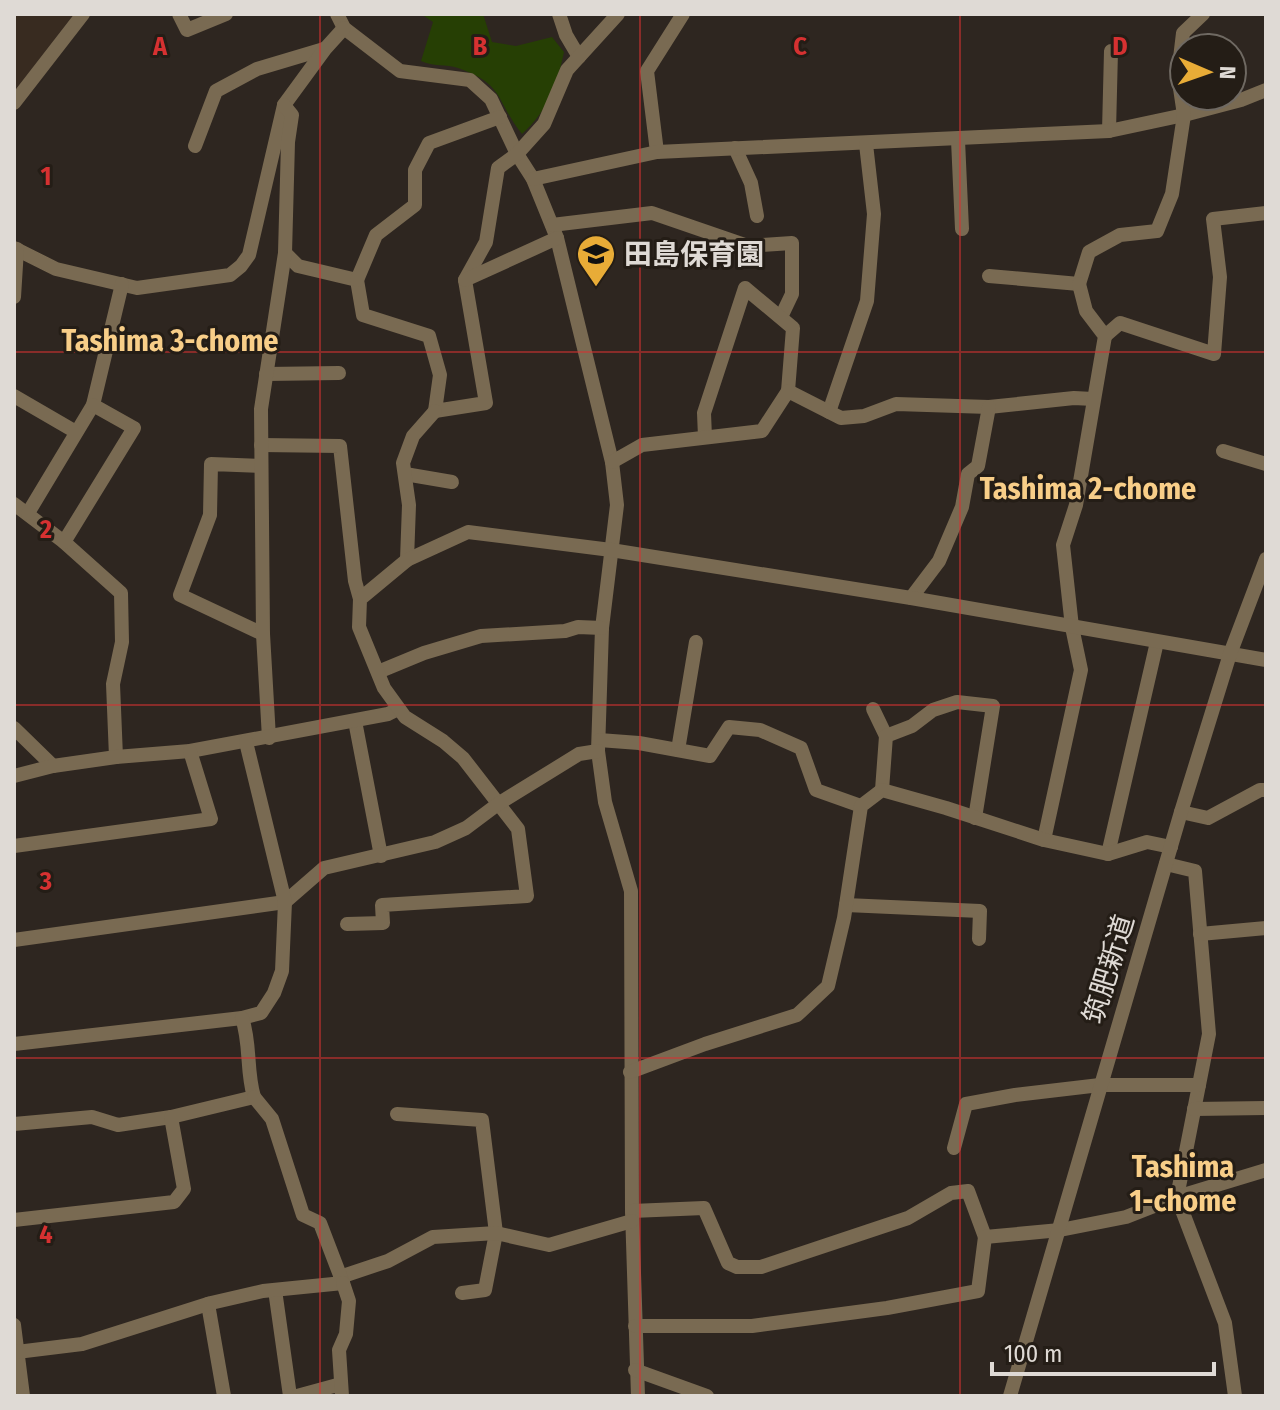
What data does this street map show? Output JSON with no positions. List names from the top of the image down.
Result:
{
  "streets": {
    "street": ["筑肥新道"]
  },
  "districts": ["Tashima 3-chome", "Tashima 2-chome", "Tashima 1-chome"],
  "places": {
    "school or university": ["田島保育園"]
  },
  "scale_bar": "100 m",
  "north": "right",
  "grid": {
    "columns": [
      "A",
      "B",
      "C",
      "D"
    ],
    "rows": [
      "1",
      "2",
      "3",
      "4"
    ]
  }
}
